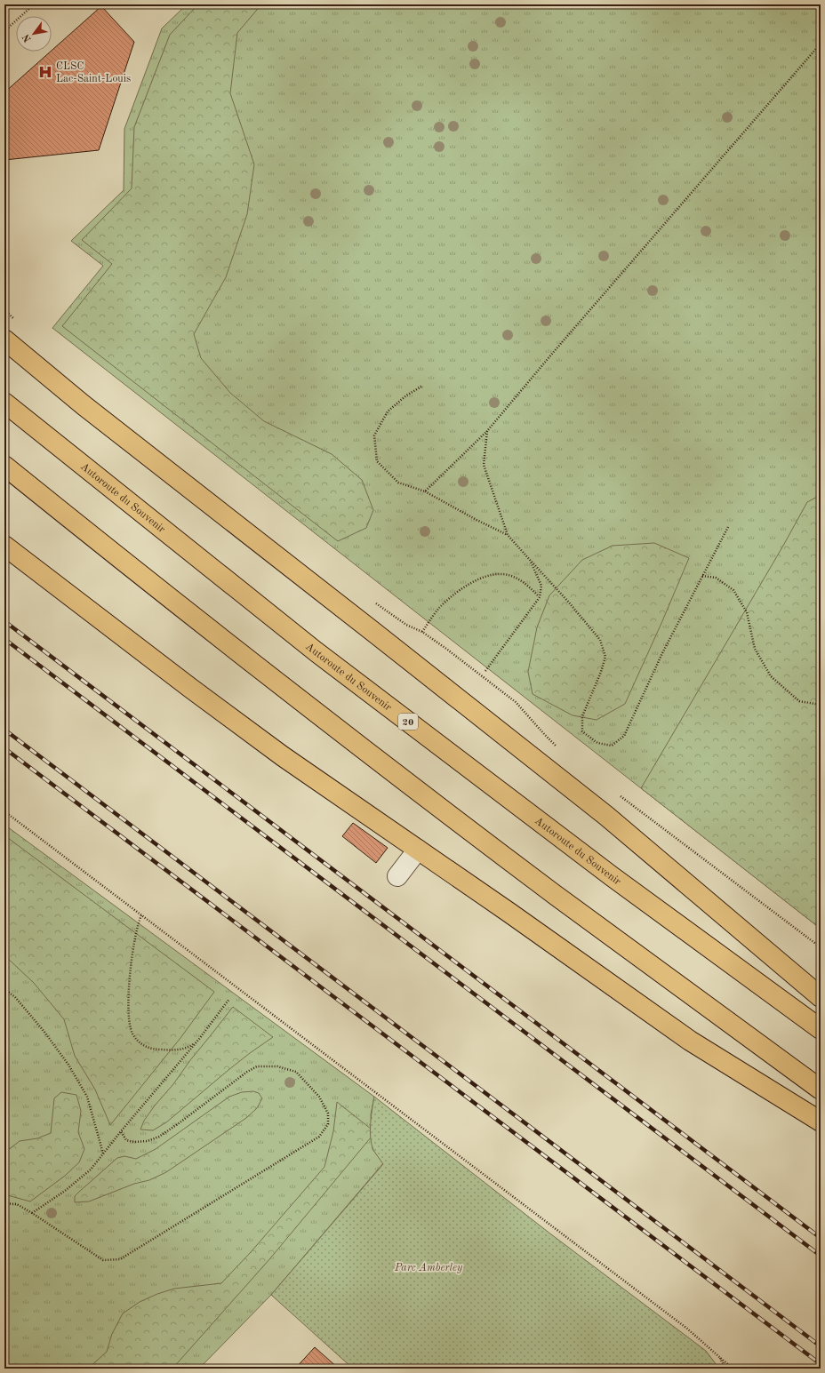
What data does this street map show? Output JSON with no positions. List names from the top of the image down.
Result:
{
  "streets": {
    "highway": ["Autoroute du Souvenir", "20"]
  },
  "parks": ["Parc Amberley"],
  "places": {
    "hospital": ["CLSC Lac-Saint-Louis"]
  },
  "north": "bottom left"
}
